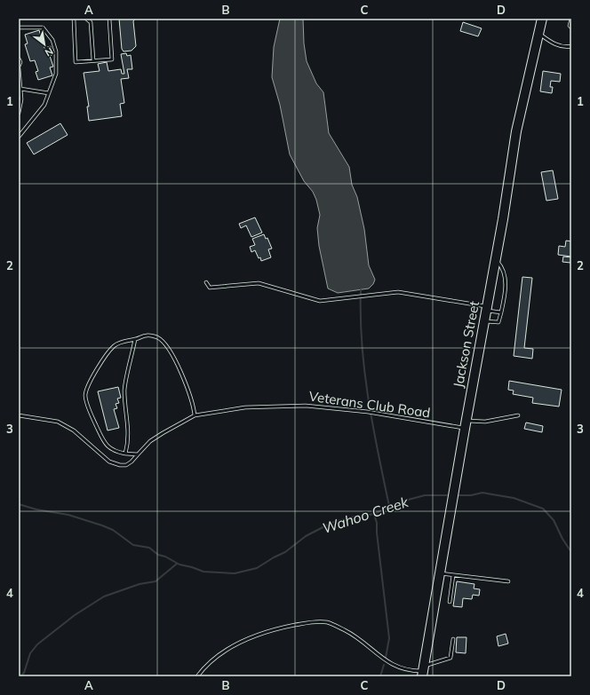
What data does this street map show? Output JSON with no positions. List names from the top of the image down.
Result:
{
  "streets": {
    "main road": ["Jackson Street"],
    "lane": ["Veterans Club Road"]
  },
  "crossings": [
    ["Jackson Street", "Veterans Club Road"]
  ],
  "water": ["Wahoo Creek"],
  "north": "bottom right",
  "grid": {
    "columns": [
      "A",
      "B",
      "C",
      "D"
    ],
    "rows": [
      "1",
      "2",
      "3",
      "4"
    ]
  }
}
